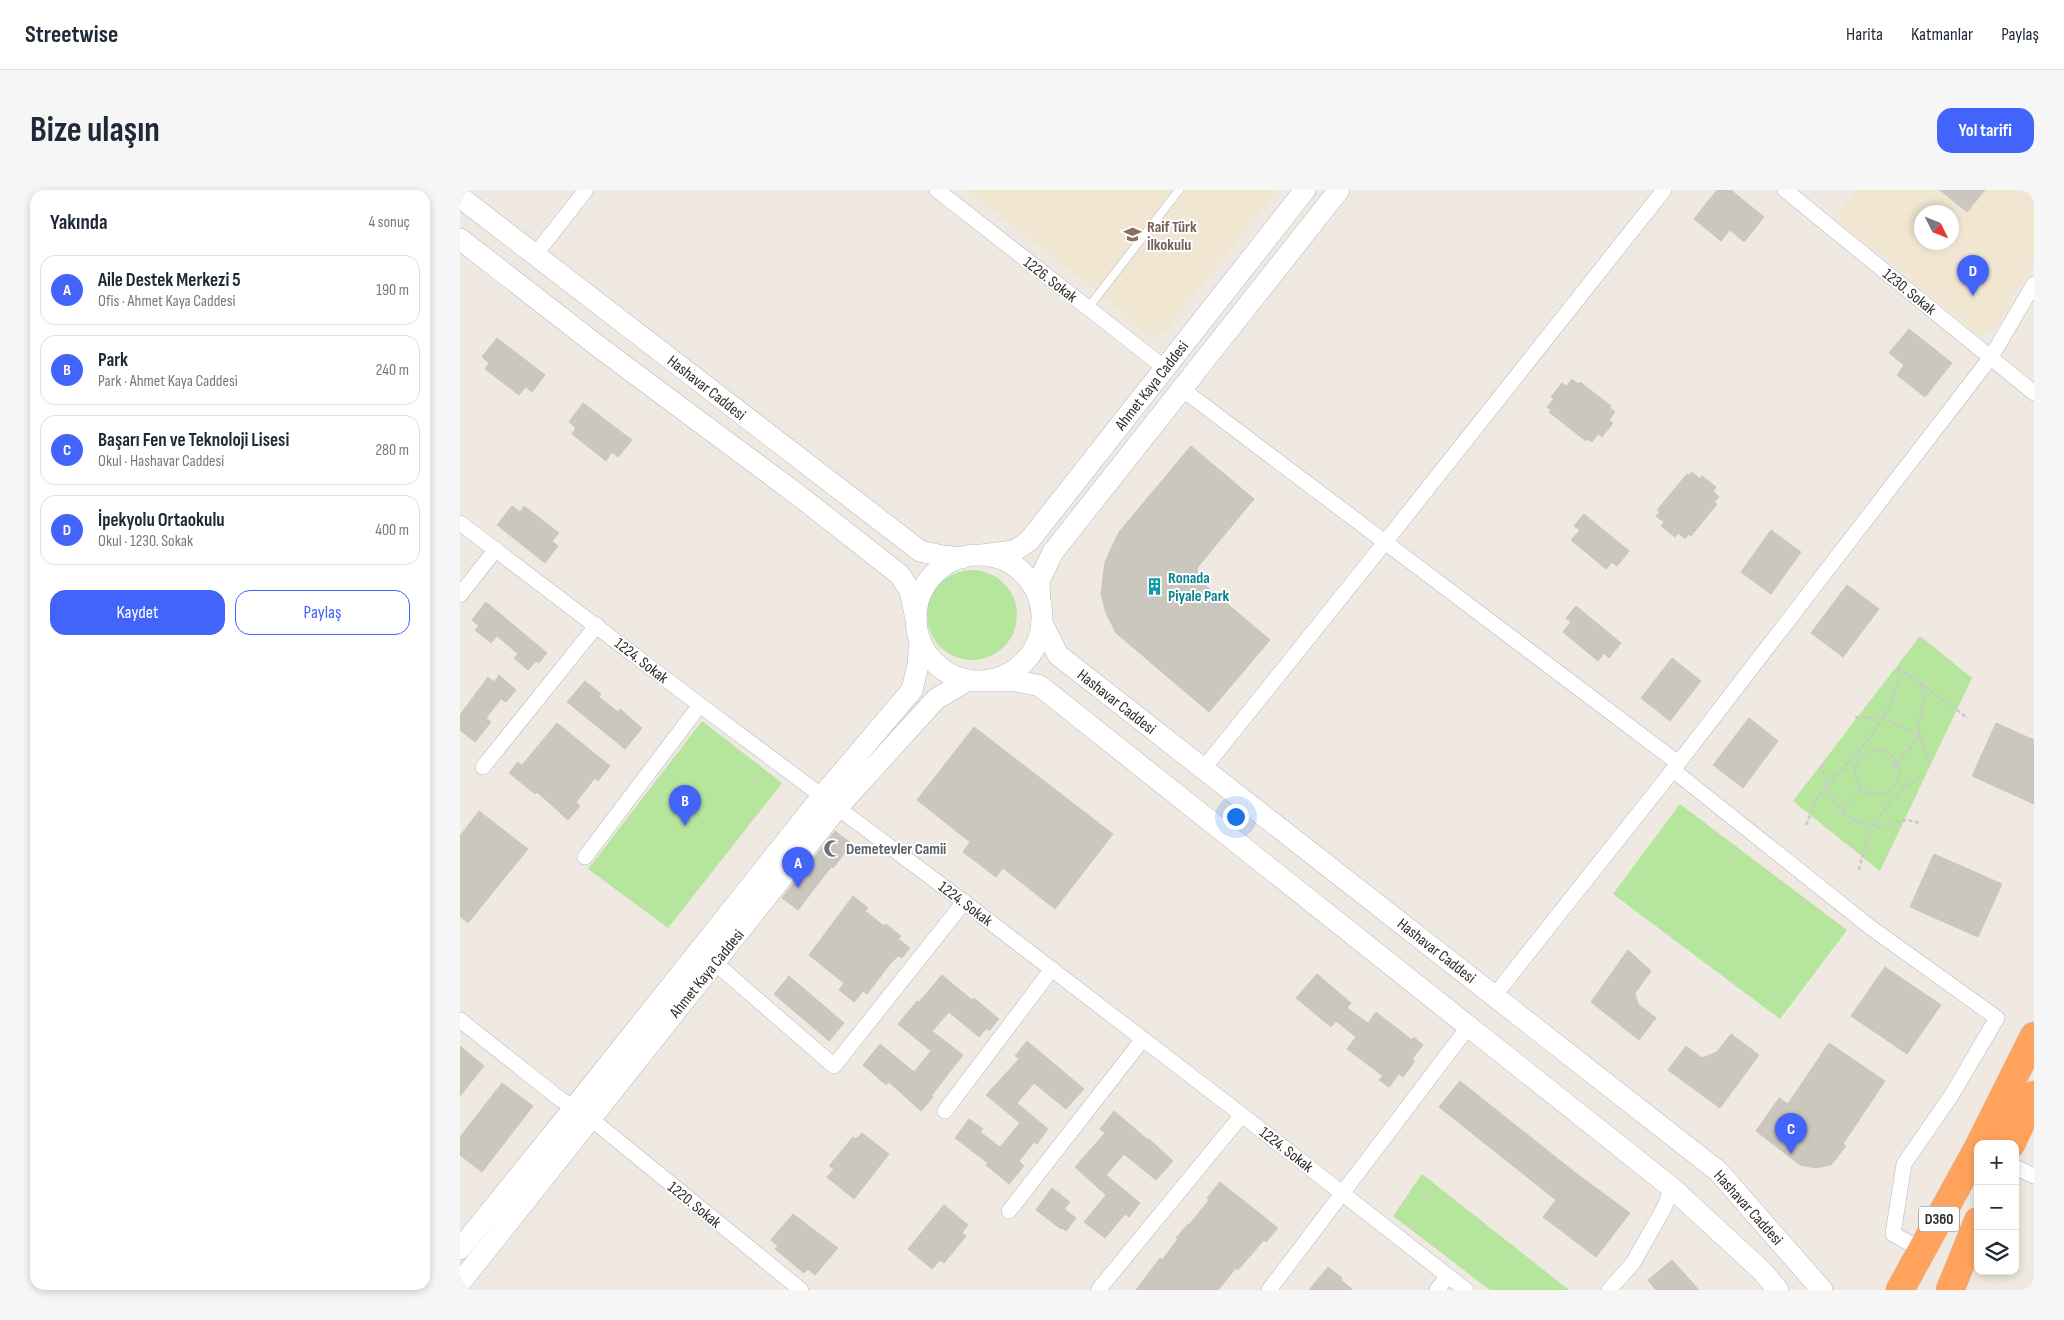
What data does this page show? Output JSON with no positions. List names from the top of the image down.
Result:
{
  "streets": {
    "highway": ["D360"],
    "main road": ["Ahmet Kaya Caddesi", "Hashavar Caddesi"],
    "street": [
      "1226. Sokak",
      "1230. Sokak",
      "1224. Sokak",
      "1220. Sokak"
    ]
  },
  "crossings": [
    ["1226. Sokak", "Ahmet Kaya Caddesi"],
    ["Ahmet Kaya Caddesi", "Hashavar Caddesi"],
    ["Ahmet Kaya Caddesi", "1224. Sokak"],
    ["Ahmet Kaya Caddesi", "1220. Sokak"]
  ],
  "places": {
    "school or university": ["Raif Türk İlkokulu"],
    "building": ["Ronada Piyale Park"],
    "mosque": ["Demetevler Camii"]
  },
  "north": "bottom right",
  "page": {
    "header": "Streetwise",
    "nav": ["Harita", "Katmanlar", "Paylaş"],
    "buttons": [
      "Yol tarifi",
      ["Kaydet", "Paylaş"]
    ],
    "title": "Bize ulaşın",
    "heading": ["Yakında", "4 sonuç"],
    "list": [
      {
        "mark": "A",
        "name": "Aile Destek Merkezi 5",
        "note": "Ofis · Ahmet Kaya Caddesi",
        "value": "190 m"
      },
      {
        "mark": "B",
        "name": "Park",
        "note": "Park · Ahmet Kaya Caddesi",
        "value": "240 m"
      },
      {
        "mark": "C",
        "name": "Başarı Fen ve Teknoloji Lisesi",
        "note": "Okul · Hashavar Caddesi",
        "value": "280 m"
      },
      {
        "mark": "D",
        "name": "İpekyolu Ortaokulu",
        "note": "Okul · 1230. Sokak",
        "value": "400 m"
      }
    ],
    "pins": [
      "D",
      "B",
      "A",
      "C"
    ],
    "map_buttons": ["+", "−"]
  }
}
